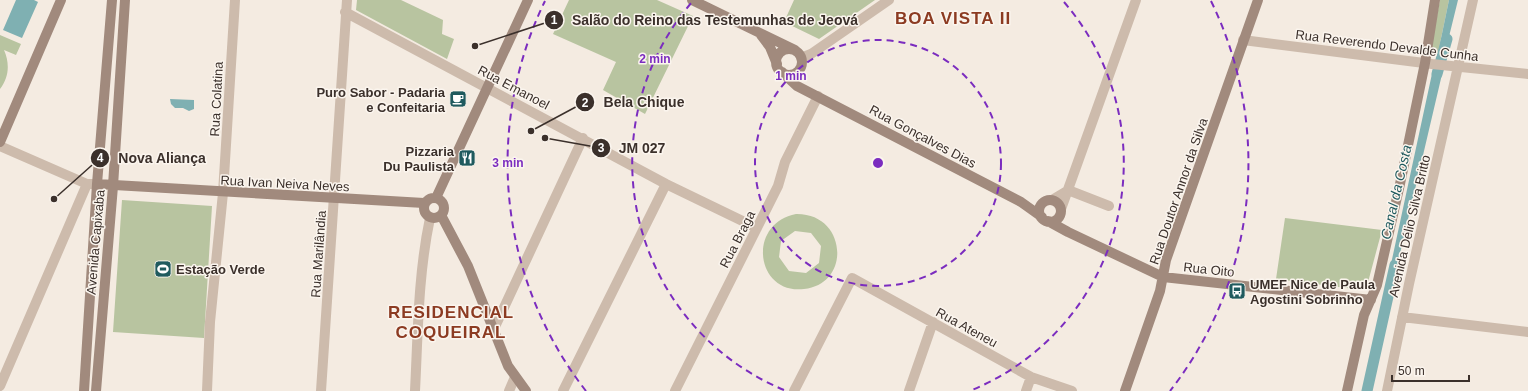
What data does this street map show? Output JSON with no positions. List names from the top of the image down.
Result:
{
  "streets": {
    "street": [
      "Rua Reverendo Devalde Cunha",
      "Rua Emanoel",
      "Rua Colatina",
      "Rua Gonçalves Dias",
      "Rua Ivan Neiva Neves",
      "Rua Doutor Annor da Silva",
      "Avenida Délio Silva Britto",
      "Rua Braga",
      "Avenida Capixaba",
      "Rua Marilândia",
      "Rua Oito",
      "Rua Ateneu"
    ]
  },
  "crossings": [
    ["Rua Reverendo Devalde Cunha", "Rua Doutor Annor da Silva"],
    ["Rua Reverendo Devalde Cunha", "Avenida Délio Silva Britto"],
    ["Rua Emanoel", "Rua Braga"],
    ["Rua Emanoel", "Rua Marilândia"],
    ["Rua Colatina", "Rua Ivan Neiva Neves"],
    ["Rua Gonçalves Dias", "Rua Doutor Annor da Silva"],
    ["Rua Gonçalves Dias", "Rua Braga"],
    ["Rua Gonçalves Dias", "Rua Oito"],
    ["Rua Ivan Neiva Neves", "Avenida Capixaba"],
    ["Rua Ivan Neiva Neves", "Rua Marilândia"],
    ["Rua Doutor Annor da Silva", "Rua Oito"],
    ["Avenida Délio Silva Britto", "Rua Oito"]
  ],
  "districts": ["BOA VISTA II", "RESIDENCIAL COQUEIRAL"],
  "water": ["Canal da Costa"],
  "places": {
    "other": [
      "Salão do Reino das Testemunhas de Jeová",
      "Bela Chique",
      "JM 027",
      "Nova Aliança"
    ],
    "cafe": ["Puro Sabor - Padaria e Confeitaria"],
    "restaurant": ["Pizzaria Du Paulista"],
    "sports": ["Estação Verde"],
    "bus stop": ["UMEF Nice de Paula Agostini Sobrinho"]
  },
  "scale_bar": "50 m",
  "rings": ["2 min", "1 min", "3 min"]
}
